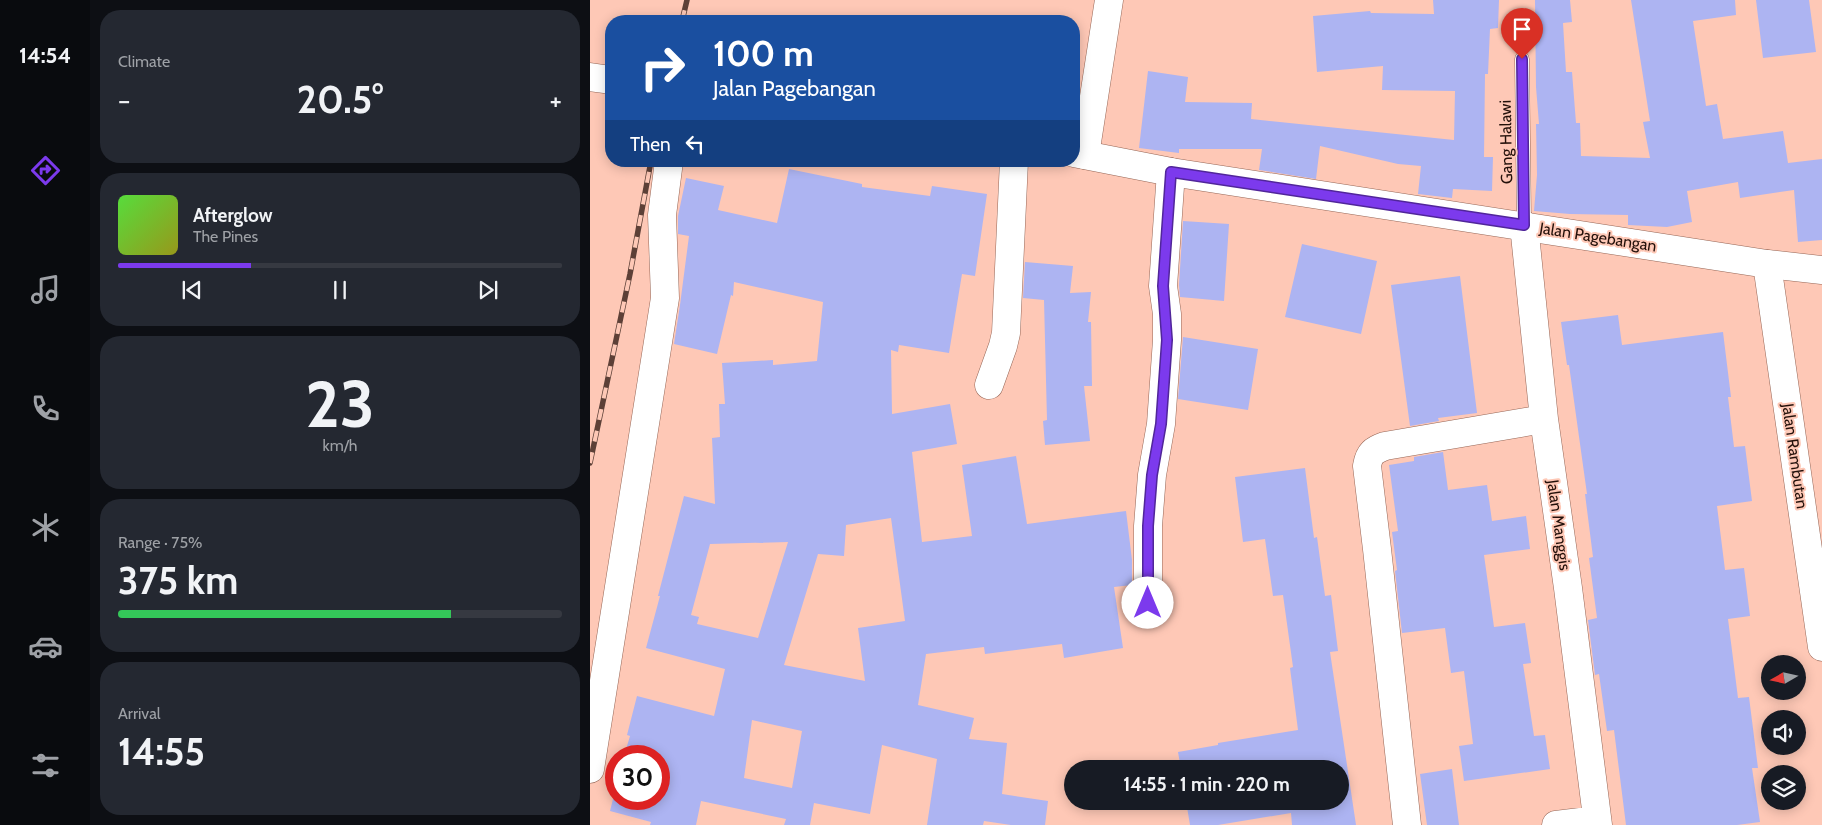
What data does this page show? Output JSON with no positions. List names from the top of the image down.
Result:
{
  "streets": {
    "street": ["Jalan Pagebangan", "Jalan Rambutan", "Jalan Manggis"],
    "lane": ["Gang Halawi"]
  },
  "crossings": [
    ["Gang Halawi", "Jalan Pagebangan"],
    ["Gang Halawi", "Jalan Manggis"],
    ["Jalan Pagebangan", "Jalan Rambutan"],
    ["Jalan Pagebangan", "Jalan Manggis"]
  ],
  "north": "left",
  "page": {
    "tabs": "14:54",
    "tile": [
      "Climate",
      ["23", "km/h"],
      ["Range · 75%", "375 km"],
      ["Arrival", "14:55"]
    ],
    "turn": ["100 m", "Jalan Pagebangan"],
    "heat": ["−", "20.5°", "+"],
    "then": "Then",
    "song": ["Afterglow", "The Pines"],
    "limit": "30",
    "trip": "14:55 · 1 min · 220 m"
  }
}
